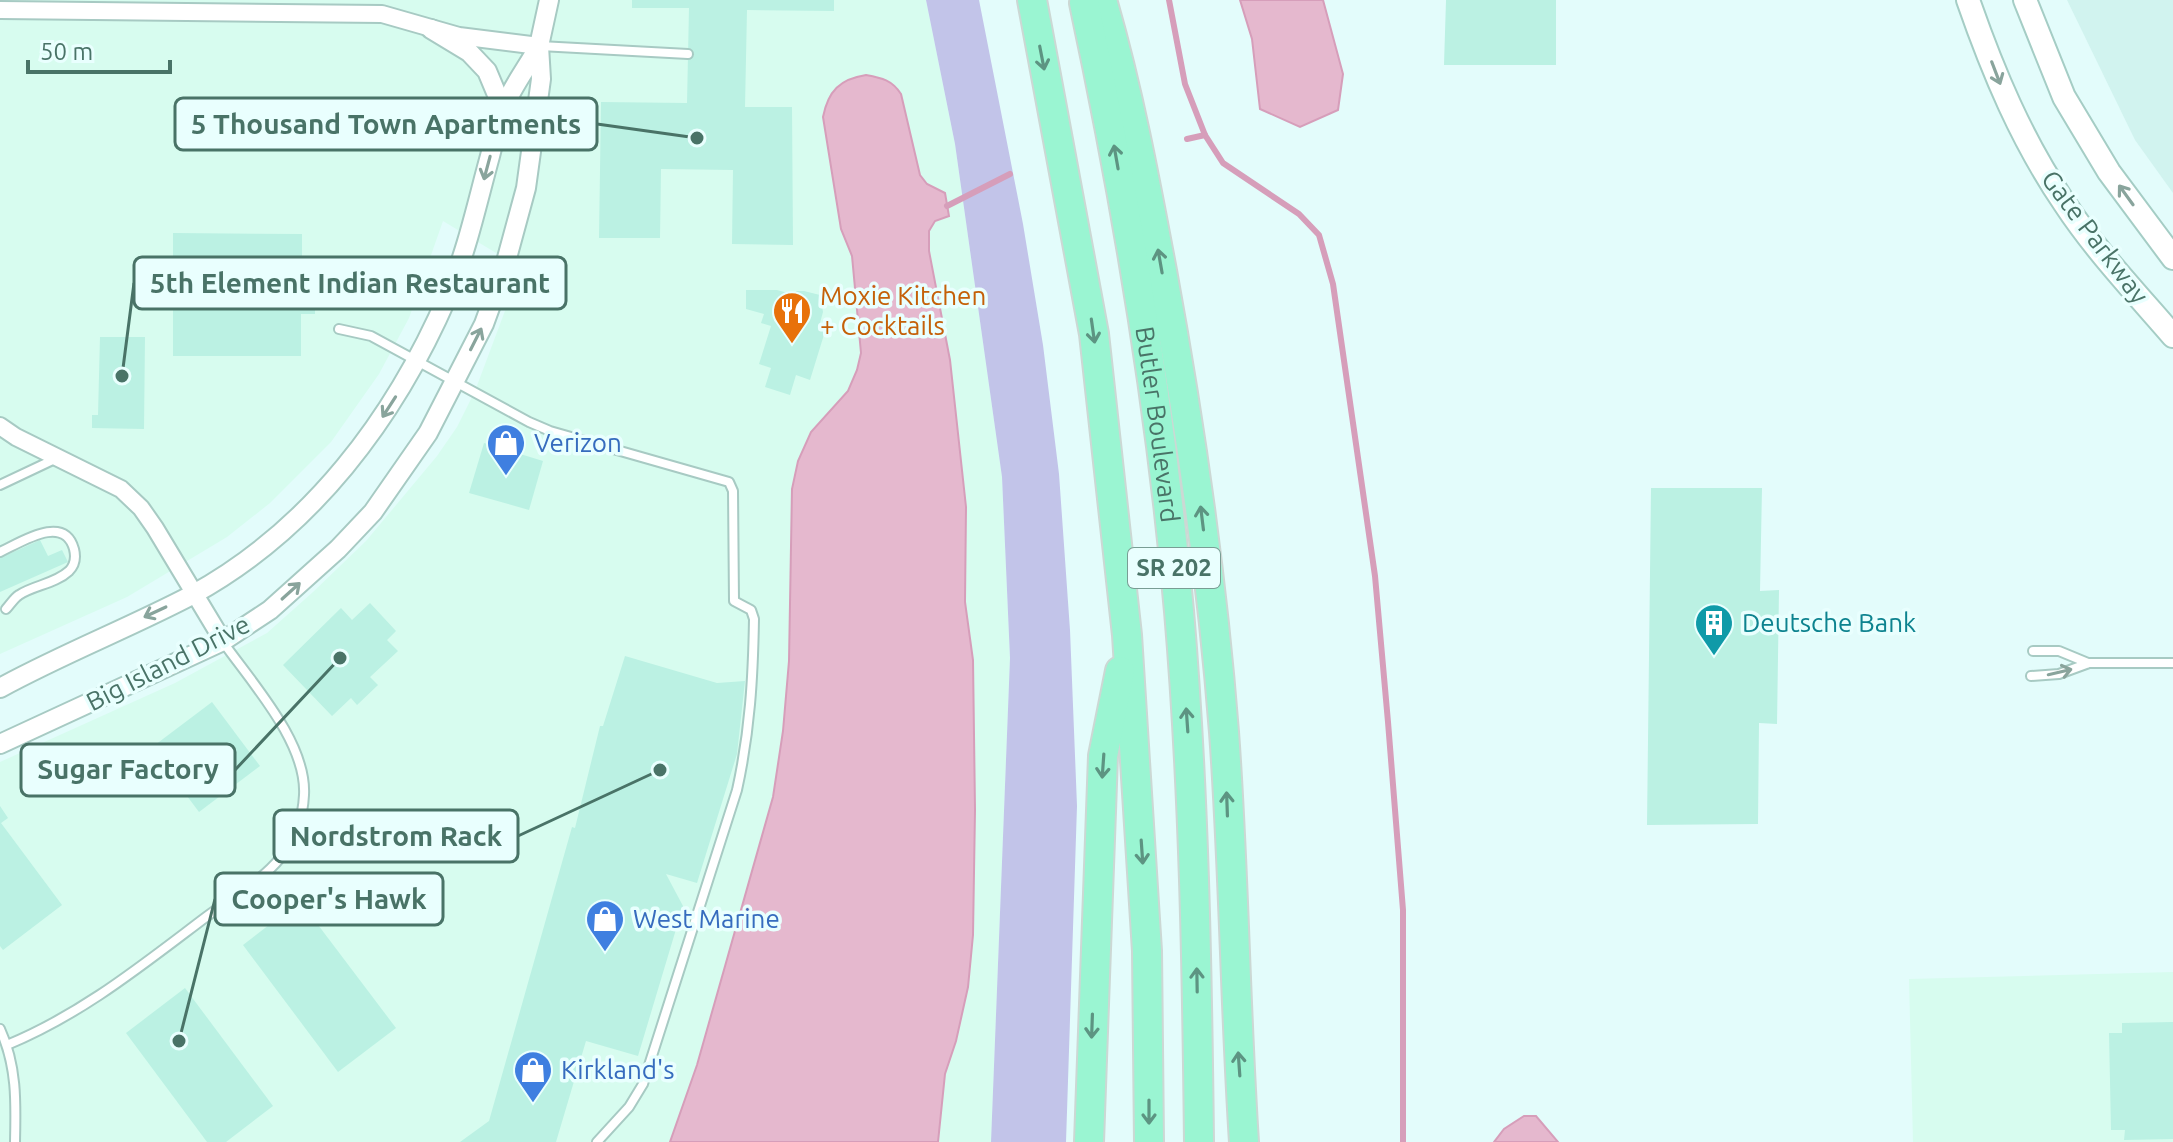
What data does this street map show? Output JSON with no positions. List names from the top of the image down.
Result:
{
  "streets": {
    "highway": ["Butler Boulevard", "SR 202"],
    "main road": ["Gate Parkway"],
    "street": ["Big Island Drive"]
  },
  "places": {
    "other": [
      "5 Thousand Town Apartments",
      "5th Element Indian Restaurant",
      "Sugar Factory",
      "Nordstrom Rack",
      "Cooper's Hawk"
    ],
    "restaurant": ["Moxie Kitchen + Cocktails"],
    "shop": ["Verizon", "West Marine", "Kirkland's"],
    "building": ["Deutsche Bank"]
  },
  "scale_bar": "50 m"
}
